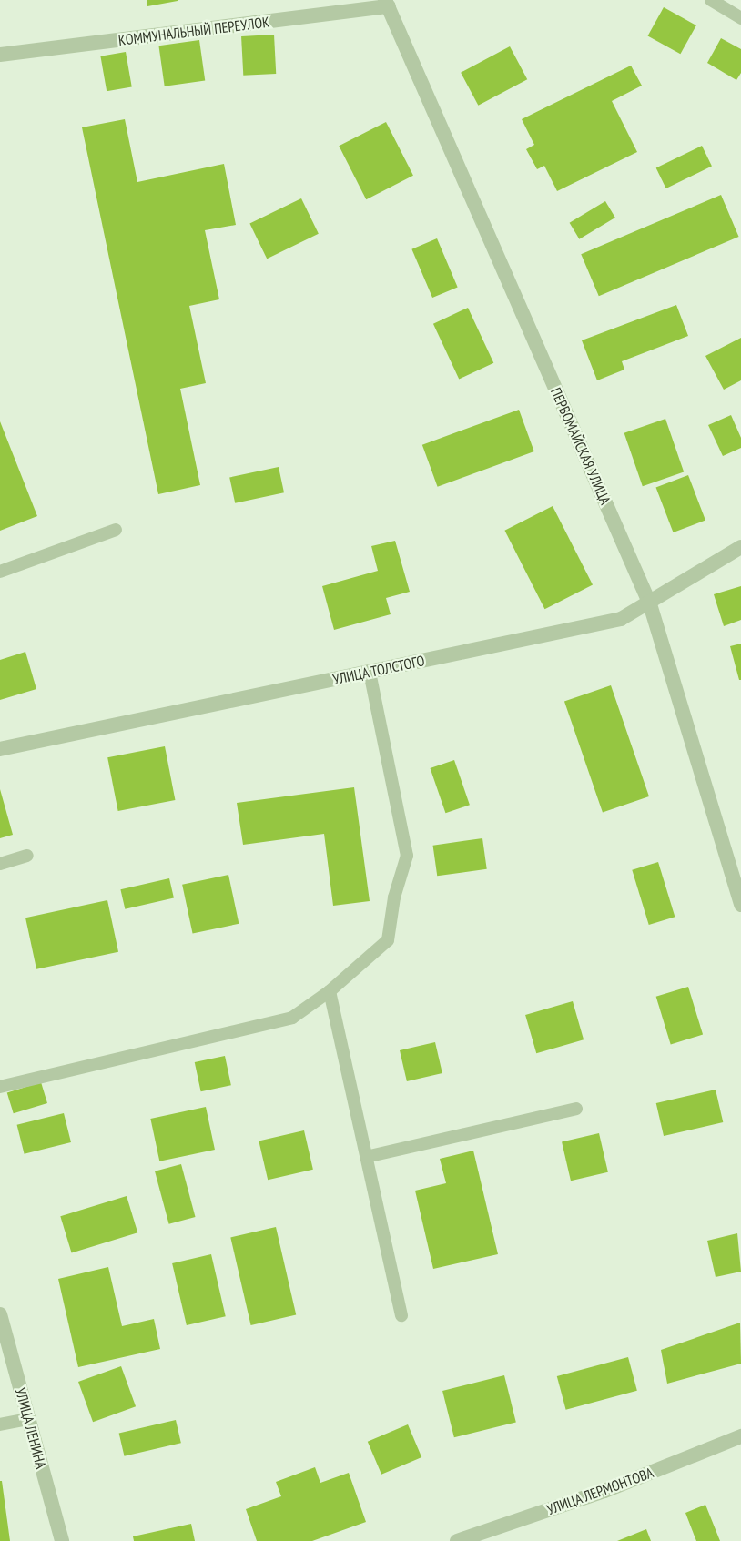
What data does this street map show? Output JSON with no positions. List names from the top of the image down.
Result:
{
  "streets": {
    "street": [
      "КОММУНАЛЬНЫЙ ПЕРЕУЛОК",
      "ПЕРВОМАЙСКАЯ УЛИЦА",
      "УЛИЦА ТОЛСТОГО",
      "УЛИЦА ЛЕНИНА",
      "УЛИЦА ЛЕРМОНТОВА"
    ]
  },
  "crossings": [
    ["КОММУНАЛЬНЫЙ ПЕРЕУЛОК", "ПЕРВОМАЙСКАЯ УЛИЦА"],
    ["ПЕРВОМАЙСКАЯ УЛИЦА", "УЛИЦА ТОЛСТОГО"]
  ]
}
